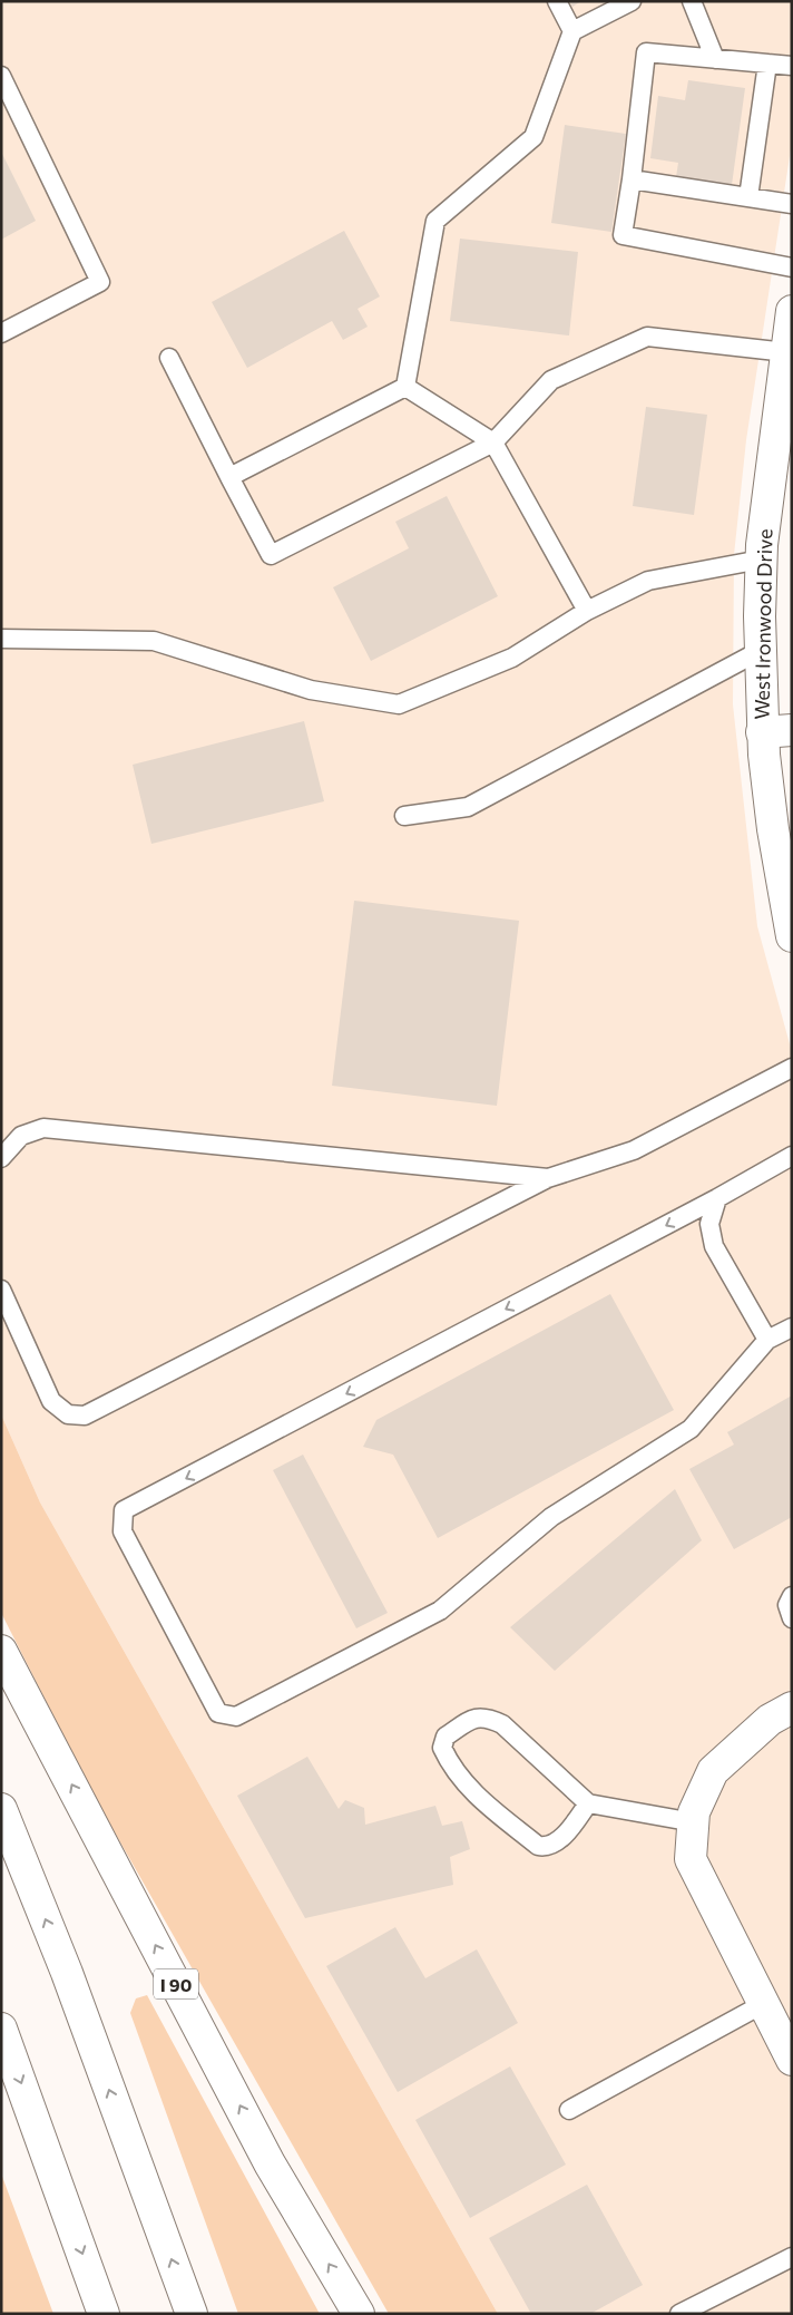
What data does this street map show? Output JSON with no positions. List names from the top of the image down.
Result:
{
  "streets": {
    "main road": ["West Ironwood Drive", "I 90"]
  }
}
